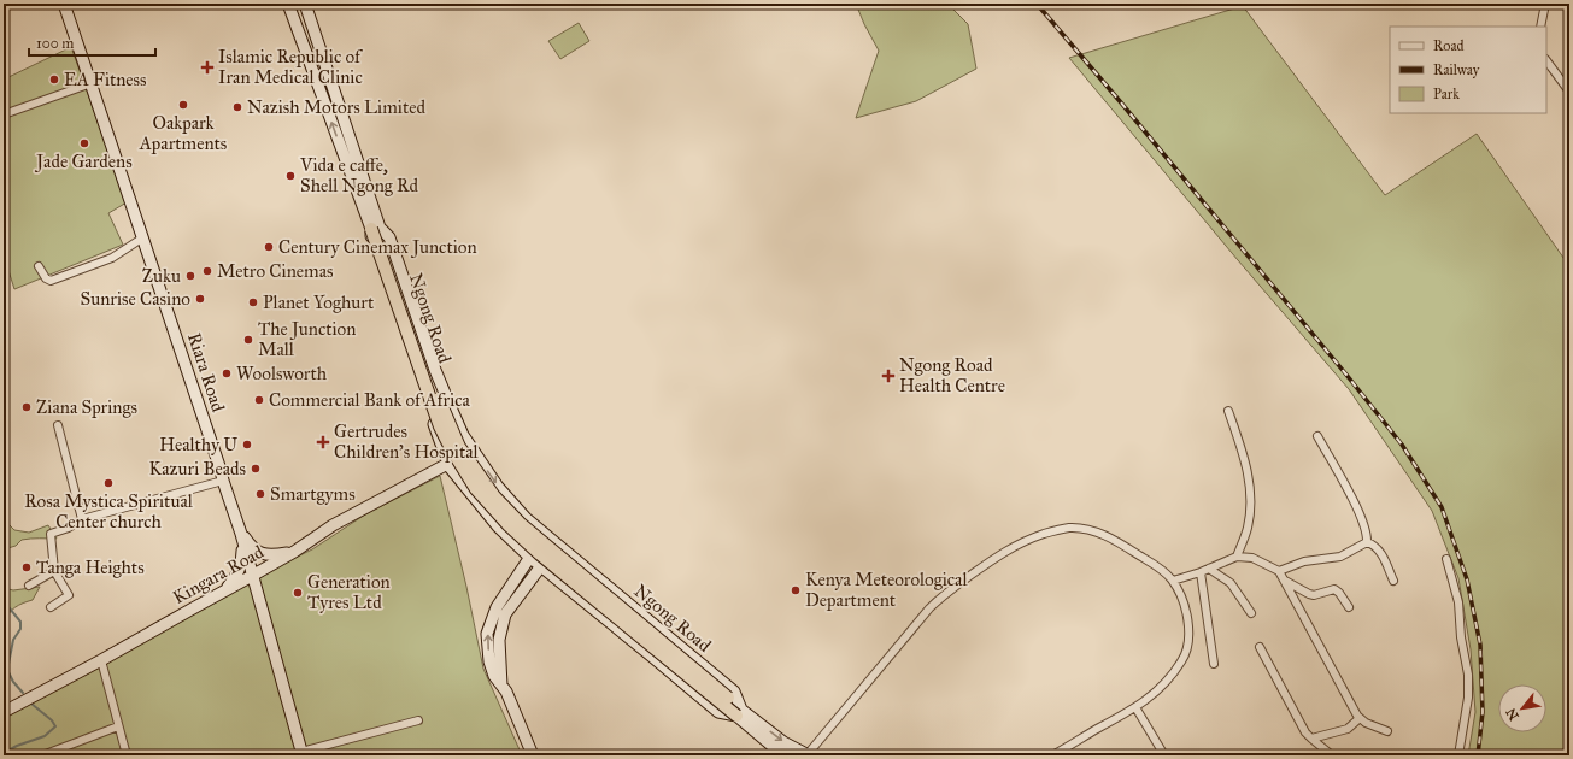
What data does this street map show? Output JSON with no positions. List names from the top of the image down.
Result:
{
  "streets": {
    "main road": ["Ngong Road", "Riara Road", "Kingara Road"]
  },
  "crossings": [
    ["Ngong Road", "Kingara Road"],
    ["Riara Road", "Kingara Road"]
  ],
  "places": {
    "health": ["Islamic Republic of Iran Medical Clinic", "Ngong Road Health Centre", "Gertrudes Children's Hospital"],
    "other": [
      "EA Fitness",
      "Oakpark Apartments",
      "Nazish Motors Limited",
      "Jade Gardens",
      "Vida e caffe, Shell Ngong Rd",
      "Century Cinemax Junction",
      "Metro Cinemas",
      "Zuku",
      "Sunrise Casino",
      "Planet Yoghurt",
      "The Junction Mall",
      "Woolsworth",
      "Commercial Bank of Africa",
      "Ziana Springs",
      "Healthy U",
      "Kazuri Beads",
      "Rosa Mystica Spiritual Center church",
      "Smartgyms",
      "Tanga Heights",
      "Kenya Meteorological Department",
      "Generation Tyres Ltd"
    ]
  },
  "legend": ["Road", "Railway", "Park"],
  "scale_bar": "100 m",
  "north": "bottom left"
}
